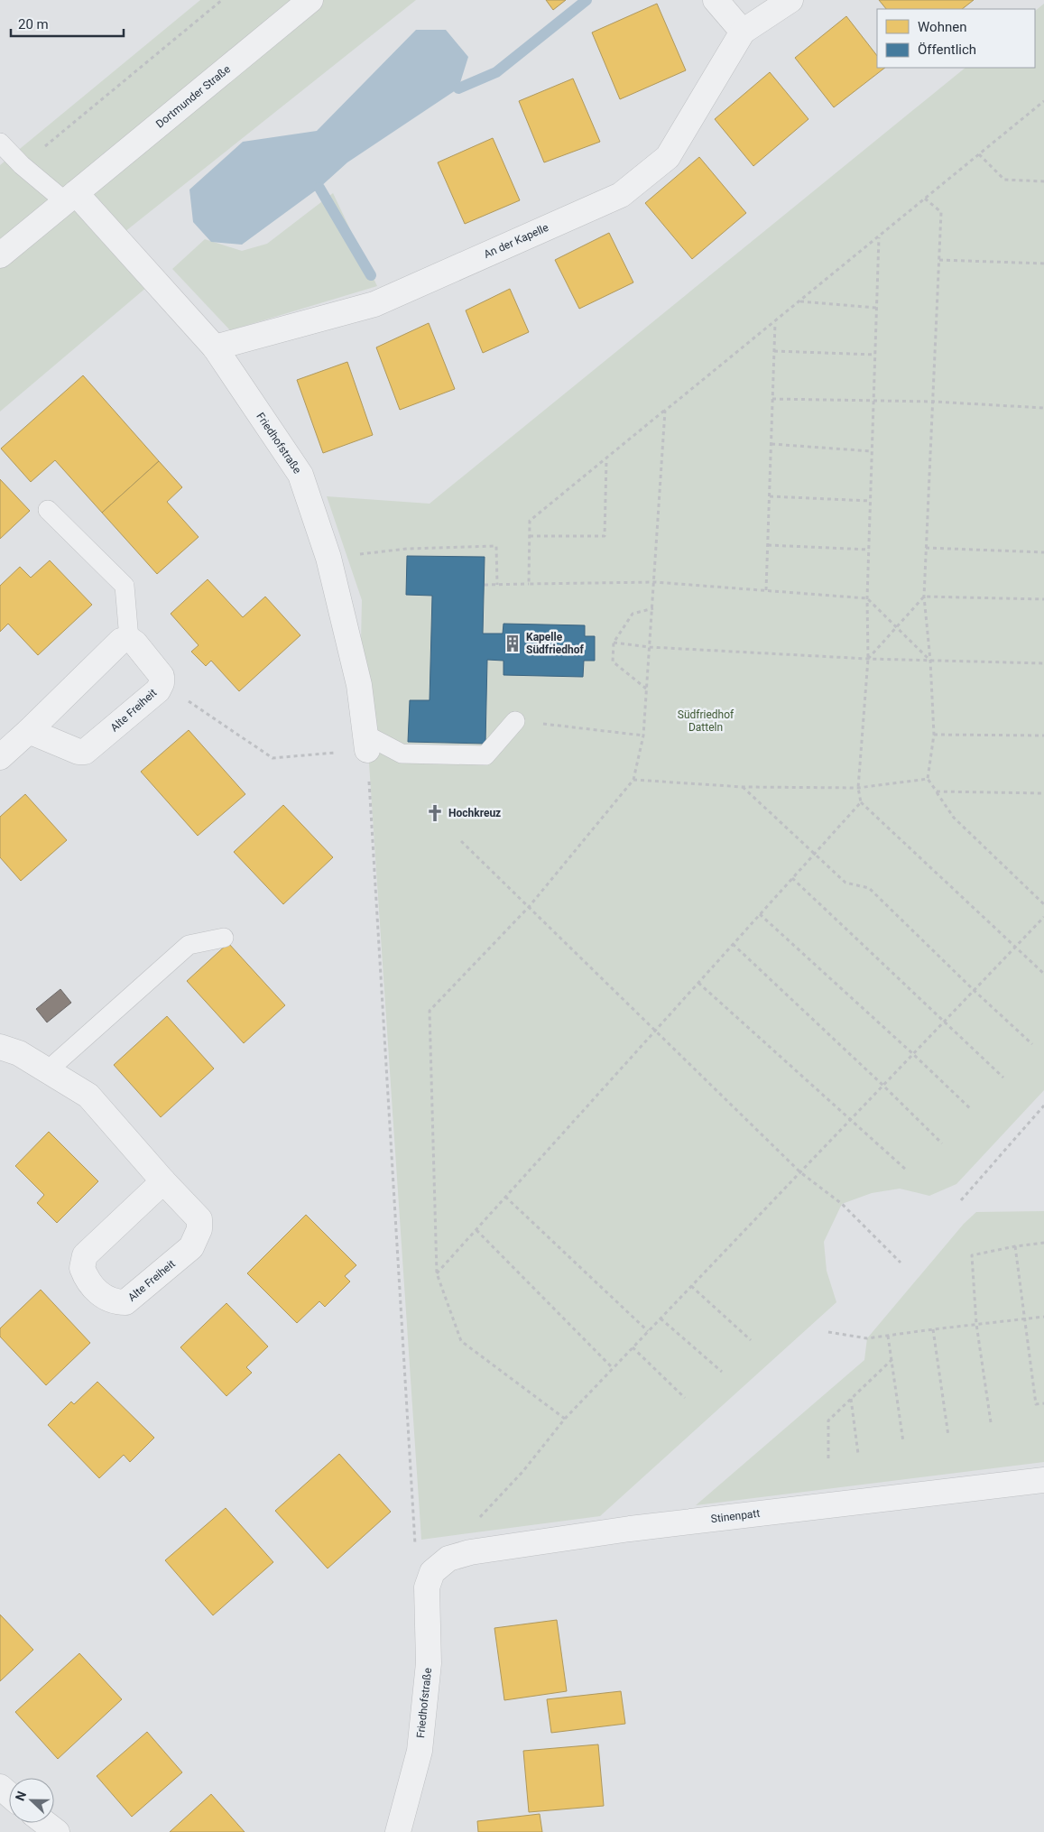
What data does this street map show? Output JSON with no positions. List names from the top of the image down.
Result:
{
  "streets": {
    "street": [
      "Dortmunder Straße",
      "An der Kapelle",
      "Friedhofstraße",
      "Alte Freiheit",
      "Stinenpatt"
    ]
  },
  "crossings": [
    ["Dortmunder Straße", "Friedhofstraße"],
    ["An der Kapelle", "Friedhofstraße"],
    ["Friedhofstraße", "Stinenpatt"]
  ],
  "parks": ["Südfriedhof Datteln"],
  "places": {
    "building": ["Kapelle Südfriedhof"],
    "church": ["Hochkreuz"]
  },
  "legend": ["Wohnen", "Öffentlich"],
  "scale_bar": "20 m",
  "north": "left"
}
